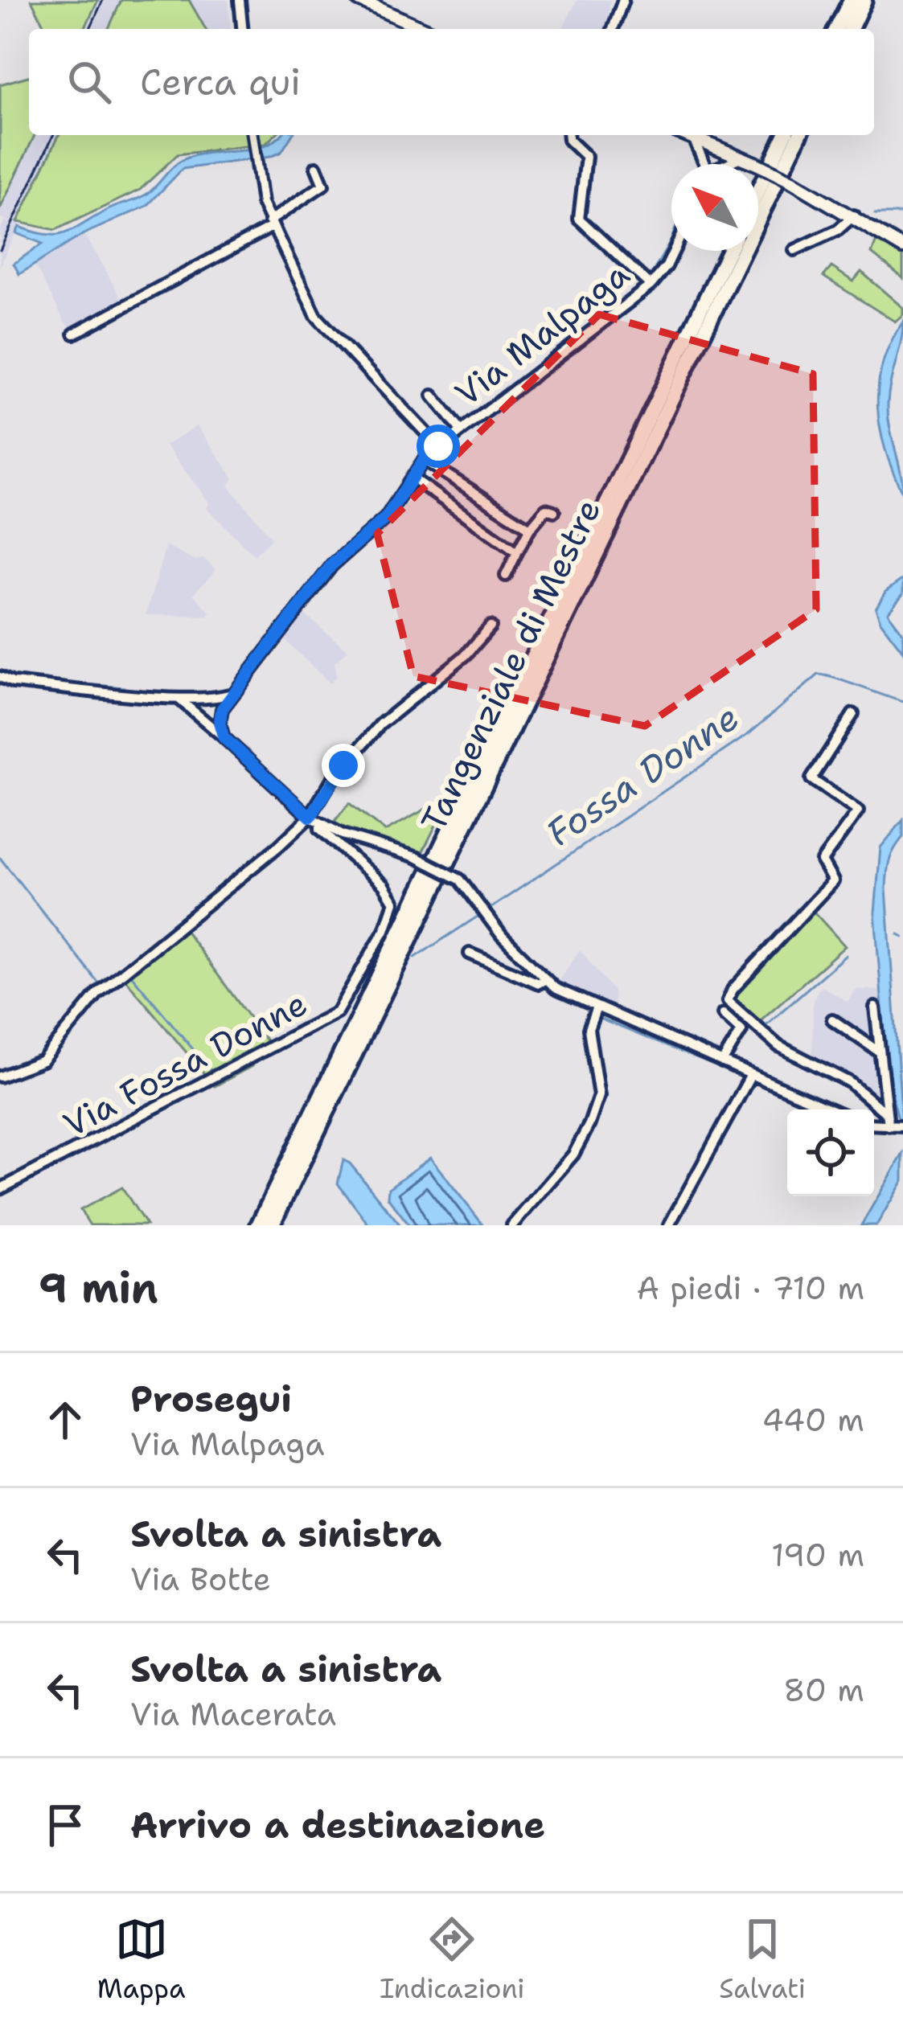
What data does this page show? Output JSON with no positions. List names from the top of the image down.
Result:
{
  "streets": {
    "highway": ["Tangenziale di Mestre"],
    "street": ["Via Malpaga", "Via Fossa Donne"]
  },
  "water": ["Fossa Donne"],
  "north": "top left",
  "page": {
    "search": "Cerca qui",
    "heading": ["9 min", "A piedi · 710 m"],
    "list": [
      ["Prosegui", "Via Malpaga", "440 m"],
      ["Svolta a sinistra", "Via Botte", "190 m"],
      ["Svolta a sinistra", "Via Macerata", "80 m"],
      "Arrivo a destinazione"
    ],
    "nav": ["Mappa", "Indicazioni", "Salvati"]
  }
}
